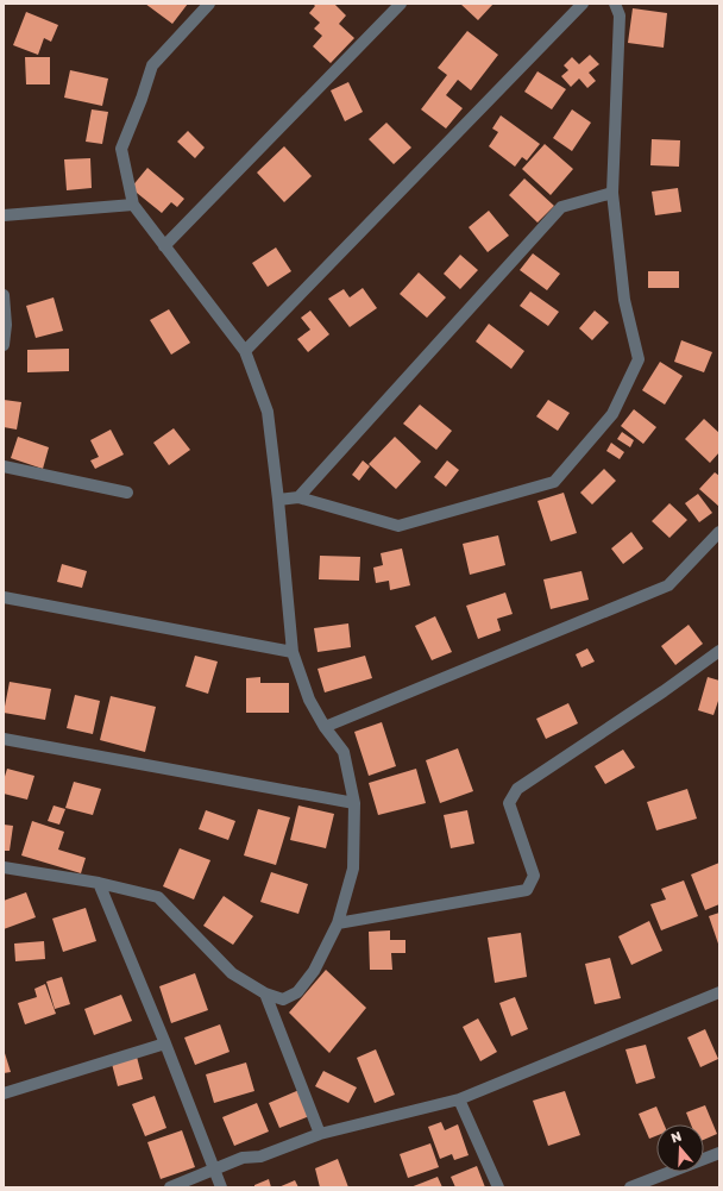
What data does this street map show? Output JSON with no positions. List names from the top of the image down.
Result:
{
  "north": "top"
}
